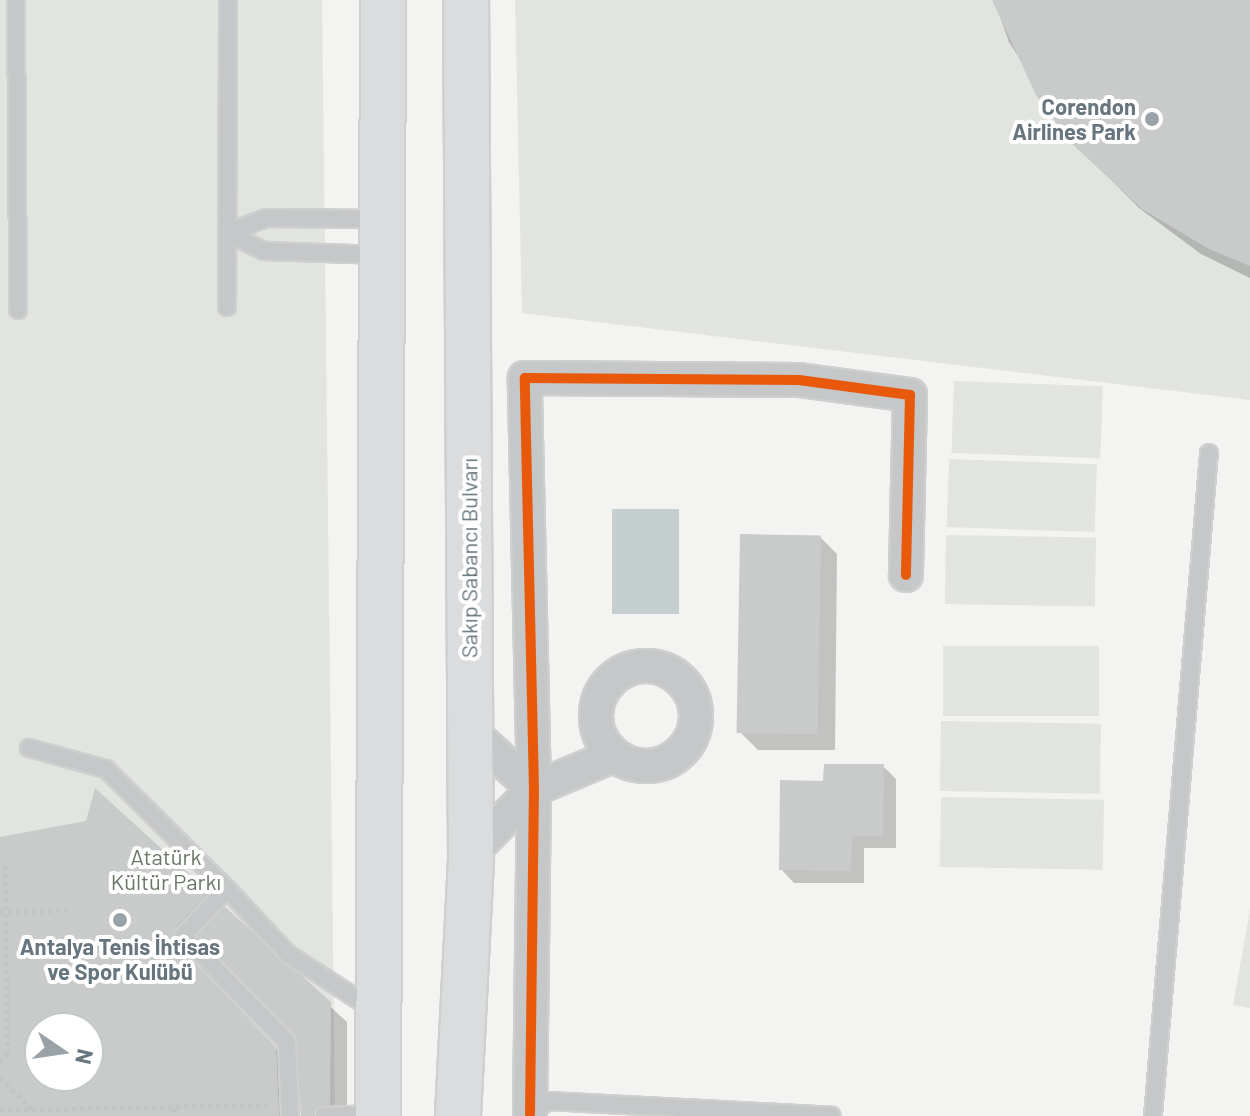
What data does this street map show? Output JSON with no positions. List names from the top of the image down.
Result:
{
  "streets": {
    "main road": ["Sakıp Sabancı Bulvarı"]
  },
  "parks": ["Atatürk Kültür Parkı"],
  "places": ["Corendon Airlines Park", "Antalya Tenis İhtisas ve Spor Kulübü"],
  "north": "right"
}
